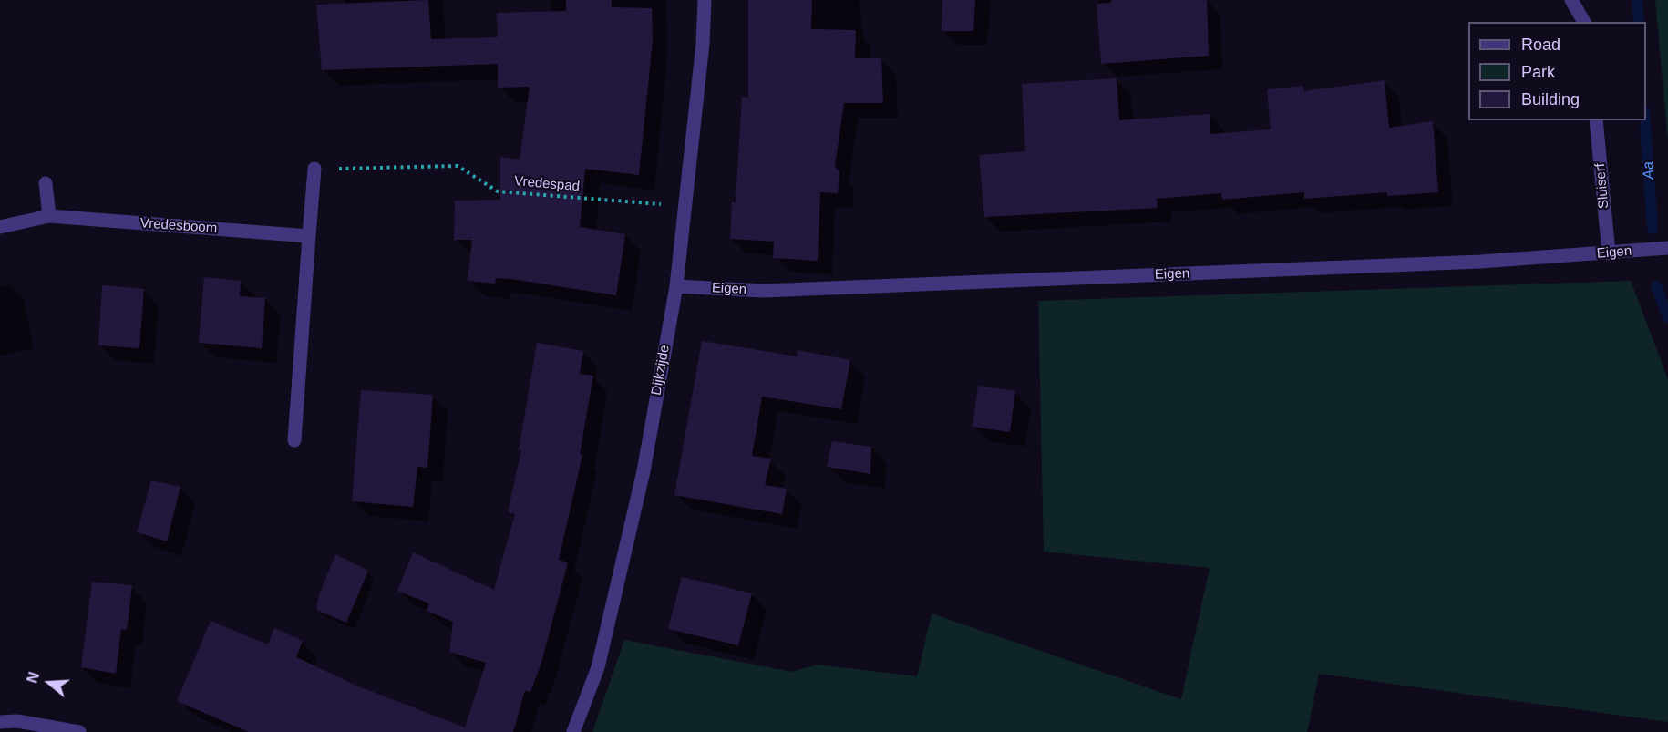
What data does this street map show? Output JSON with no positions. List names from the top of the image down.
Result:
{
  "streets": {
    "street": [
      "Sluiserf",
      "Vredesboom",
      "Eigen",
      "Dijkzijde"
    ],
    "path": ["Vredespad"]
  },
  "crossings": [
    ["Vredespad", "Dijkzijde"],
    ["Sluiserf", "Eigen"],
    ["Eigen", "Dijkzijde"]
  ],
  "water": ["Aa"],
  "legend": ["Road", "Park", "Building"],
  "north": "left"
}
